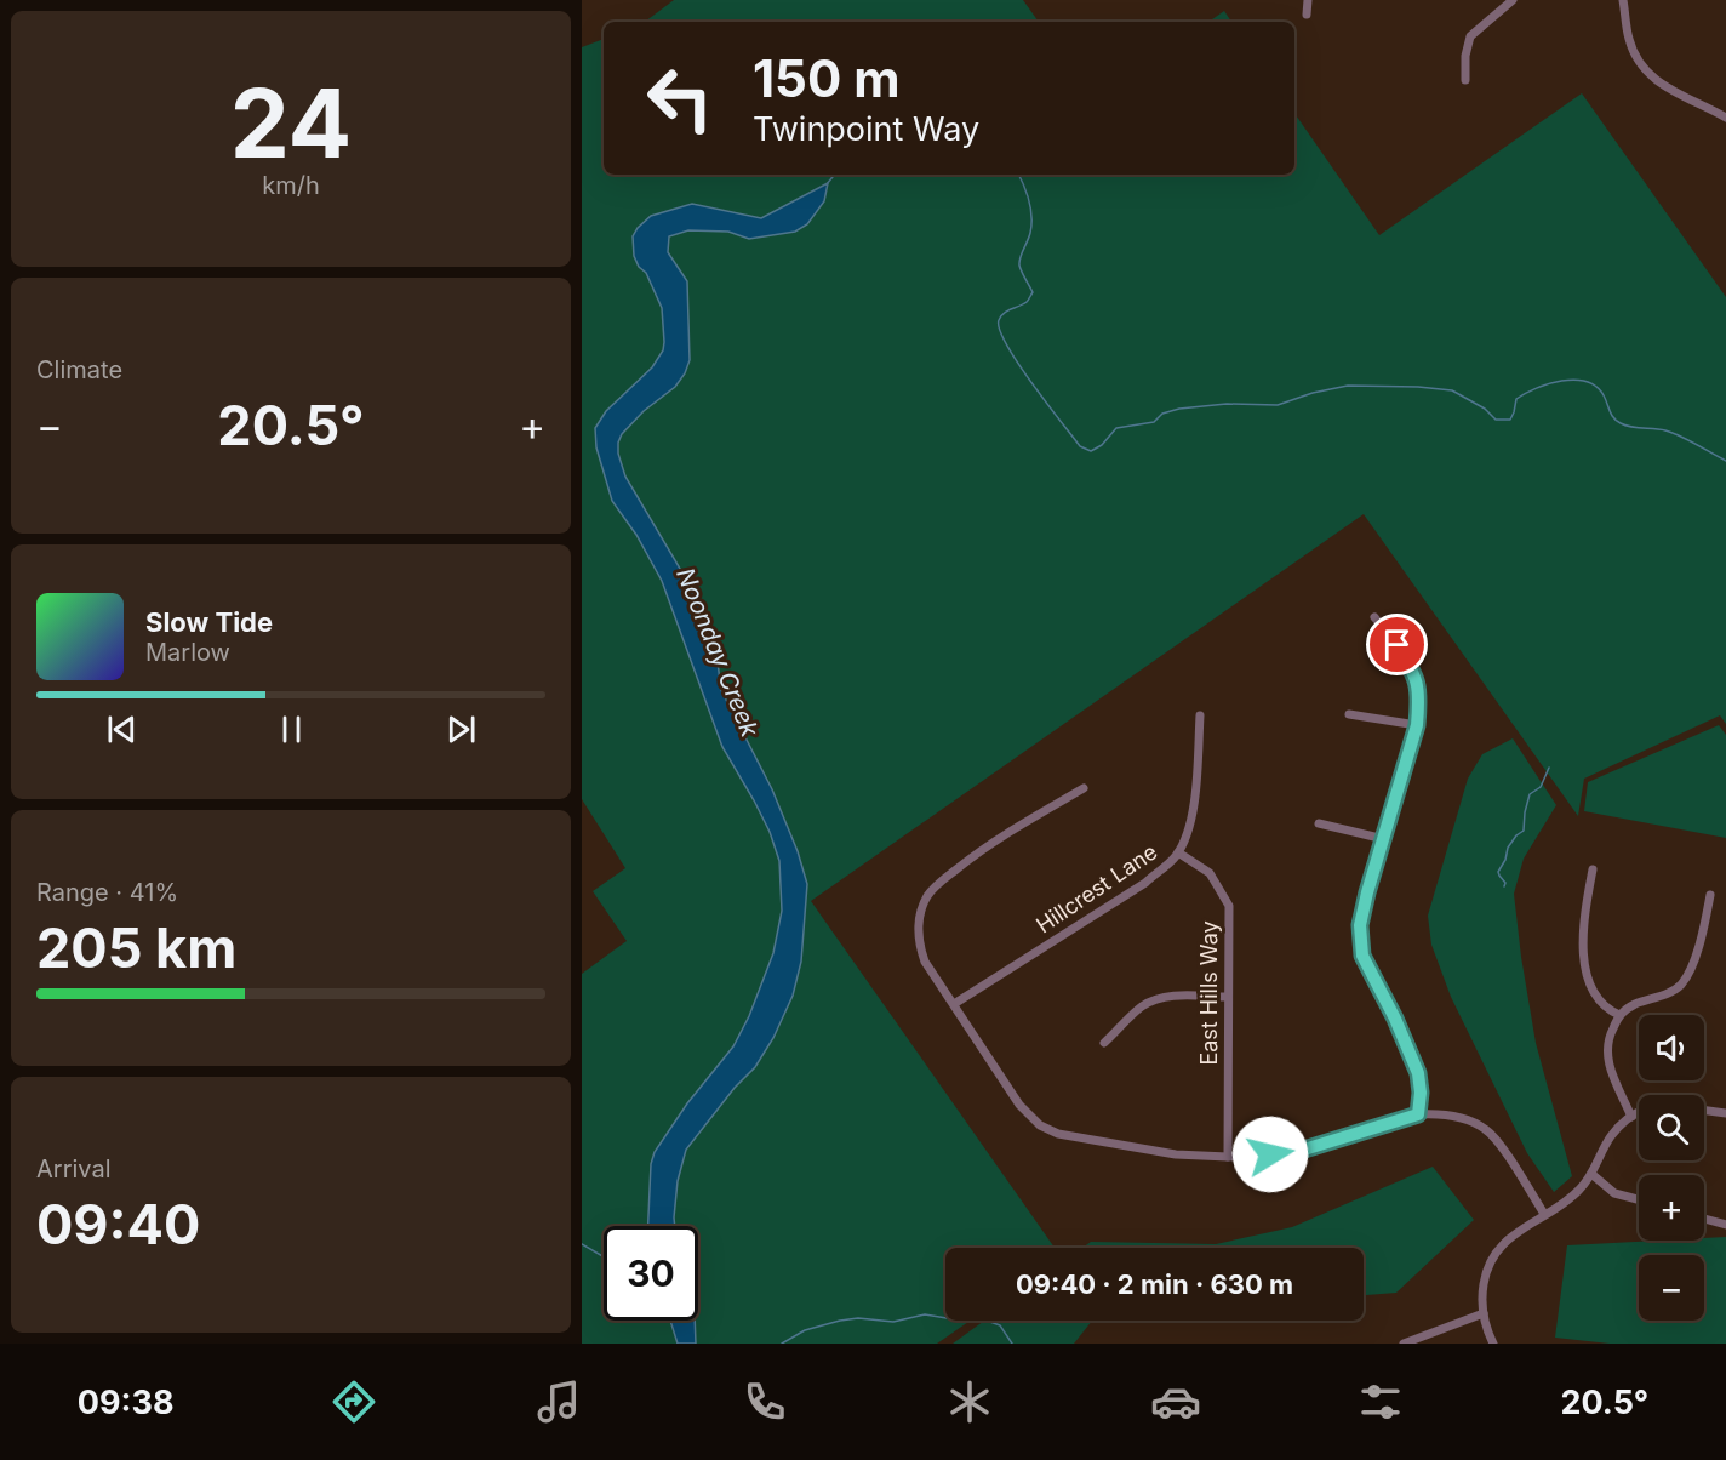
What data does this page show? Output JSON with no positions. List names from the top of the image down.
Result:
{
  "streets": {
    "street": ["Hillcrest Lane", "East Hills Way"]
  },
  "crossings": [
    ["Hillcrest Lane", "East Hills Way"]
  ],
  "water": ["Noonday Creek"],
  "page": {
    "tile": [
      ["24", "km/h"],
      "Climate",
      ["Range · 41%", "205 km"],
      ["Arrival", "09:40"]
    ],
    "turn": ["150 m", "Twinpoint Way"],
    "heat": ["−", "20.5°", "+"],
    "song": ["Slow Tide", "Marlow"],
    "map_buttons": ["+", "−"],
    "limit": "30",
    "trip": "09:40 · 2 min · 630 m",
    "tabs": ["09:38", "20.5°"]
  }
}
